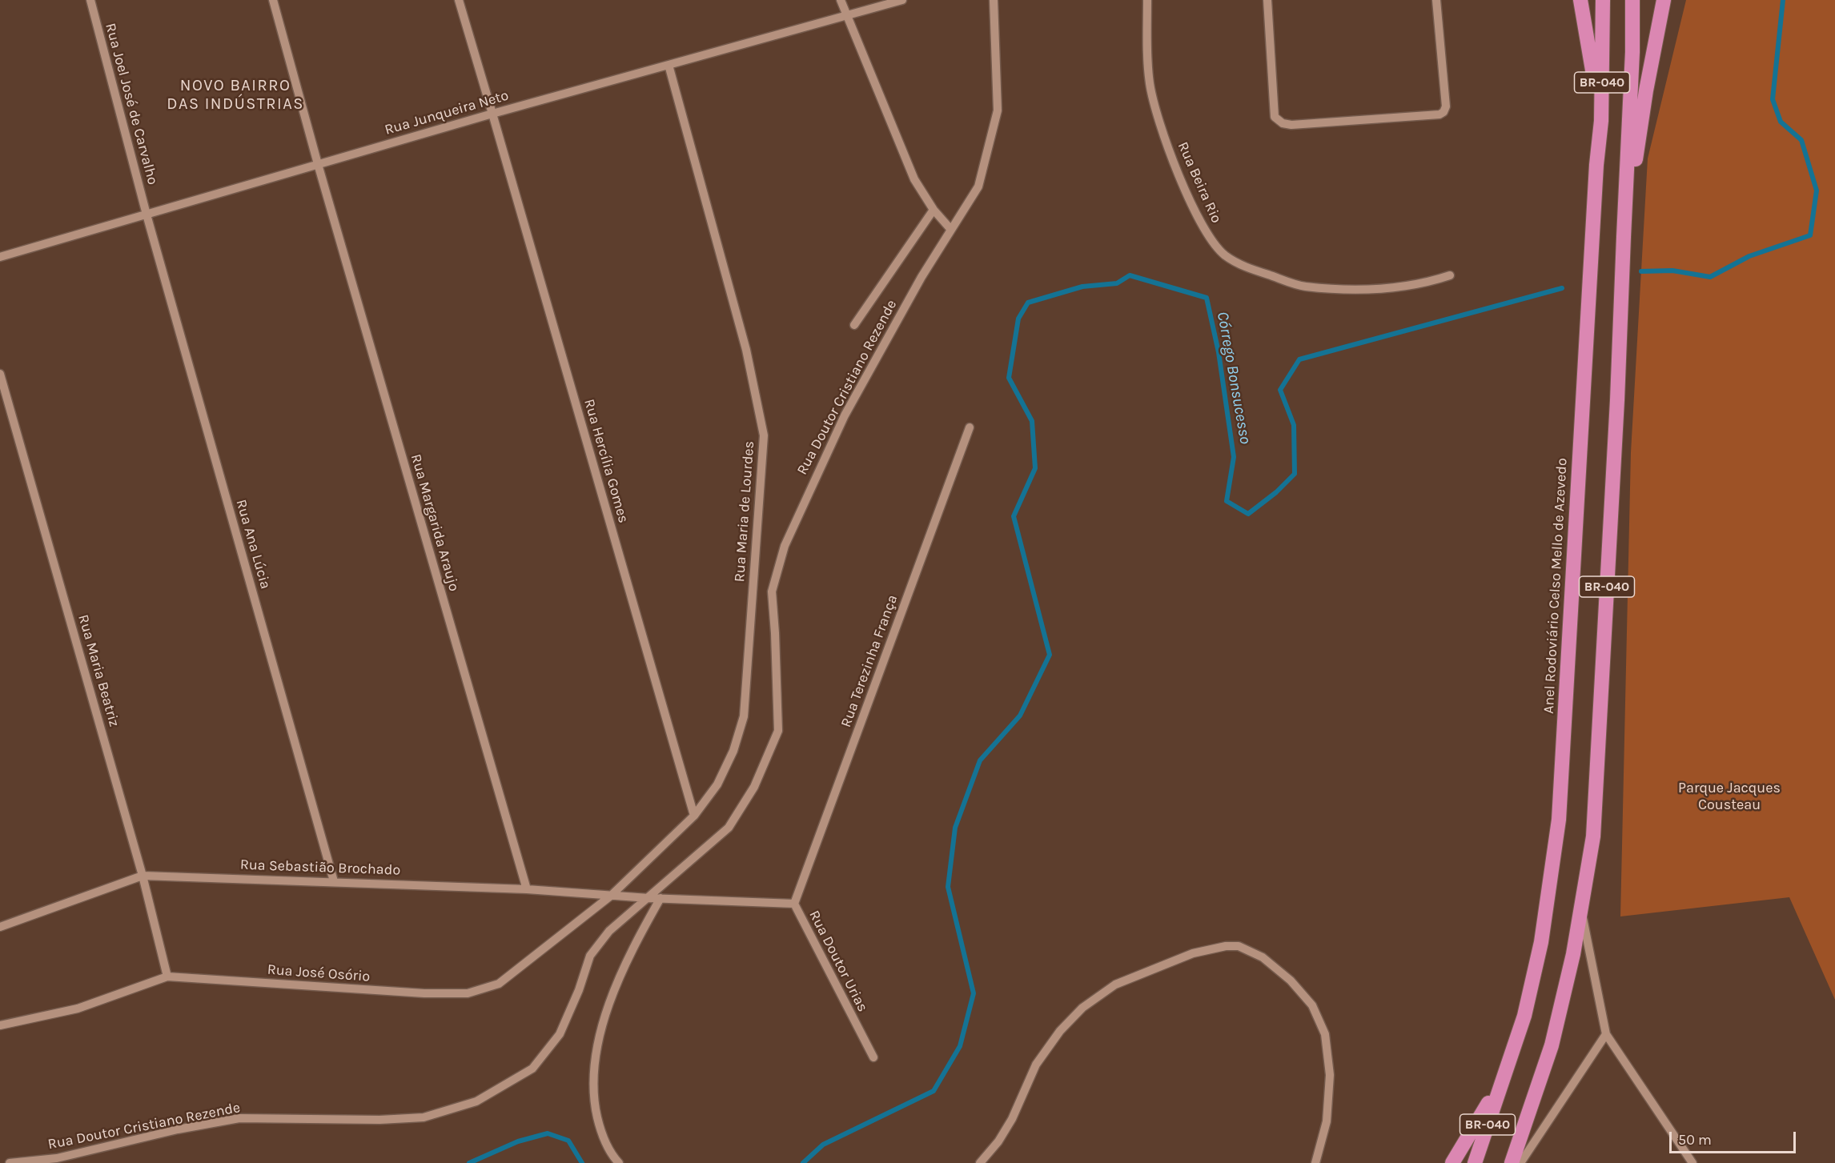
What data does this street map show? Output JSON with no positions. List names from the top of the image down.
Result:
{
  "streets": {
    "highway": ["BR-040", "Anel Rodoviário Celso Mello de Azevedo"],
    "street": [
      "Rua Joel José de Carvalho",
      "Rua Junqueira Neto",
      "Rua Beira Rio",
      "Rua Doutor Cristiano Rezende",
      "Rua Hercília Gomes",
      "Rua Maria de Lourdes",
      "Rua Margarida Araujo",
      "Rua Ana Lúcia",
      "Rua Terezinha França",
      "Rua Maria Beatriz",
      "Rua Sebastião Brochado",
      "Rua Doutor Urias",
      "Rua José Osório"
    ]
  },
  "crossings": [
    ["Rua Joel José de Carvalho", "Rua Junqueira Neto"],
    ["Rua Joel José de Carvalho", "Rua Ana Lúcia"],
    ["Rua Junqueira Neto", "Rua Hercília Gomes"],
    ["Rua Junqueira Neto", "Rua Maria de Lourdes"],
    ["Rua Junqueira Neto", "Rua Margarida Araujo"],
    ["Rua Junqueira Neto", "Rua Ana Lúcia"],
    ["Rua Doutor Cristiano Rezende", "Rua Sebastião Brochado"],
    ["Rua Doutor Cristiano Rezende", "Rua Doutor Urias"],
    ["Rua Hercília Gomes", "Rua Maria de Lourdes"],
    ["Rua Maria de Lourdes", "Rua Sebastião Brochado"],
    ["Rua Maria de Lourdes", "Rua José Osório"],
    ["Rua Margarida Araujo", "Rua Sebastião Brochado"],
    ["Rua Ana Lúcia", "Rua Sebastião Brochado"],
    ["Rua Terezinha França", "Rua Doutor Urias"],
    ["Rua Maria Beatriz", "Rua Sebastião Brochado"],
    ["Rua Maria Beatriz", "Rua José Osório"],
    ["Rua Sebastião Brochado", "Rua Doutor Urias"],
    ["Rua Sebastião Brochado", "Rua José Osório"]
  ],
  "districts": ["NOVO BAIRRO DAS INDÚSTRIAS"],
  "water": ["Córrego Bonsucesso"],
  "parks": ["Parque Jacques Cousteau"],
  "scale_bar": "50 m"
}
